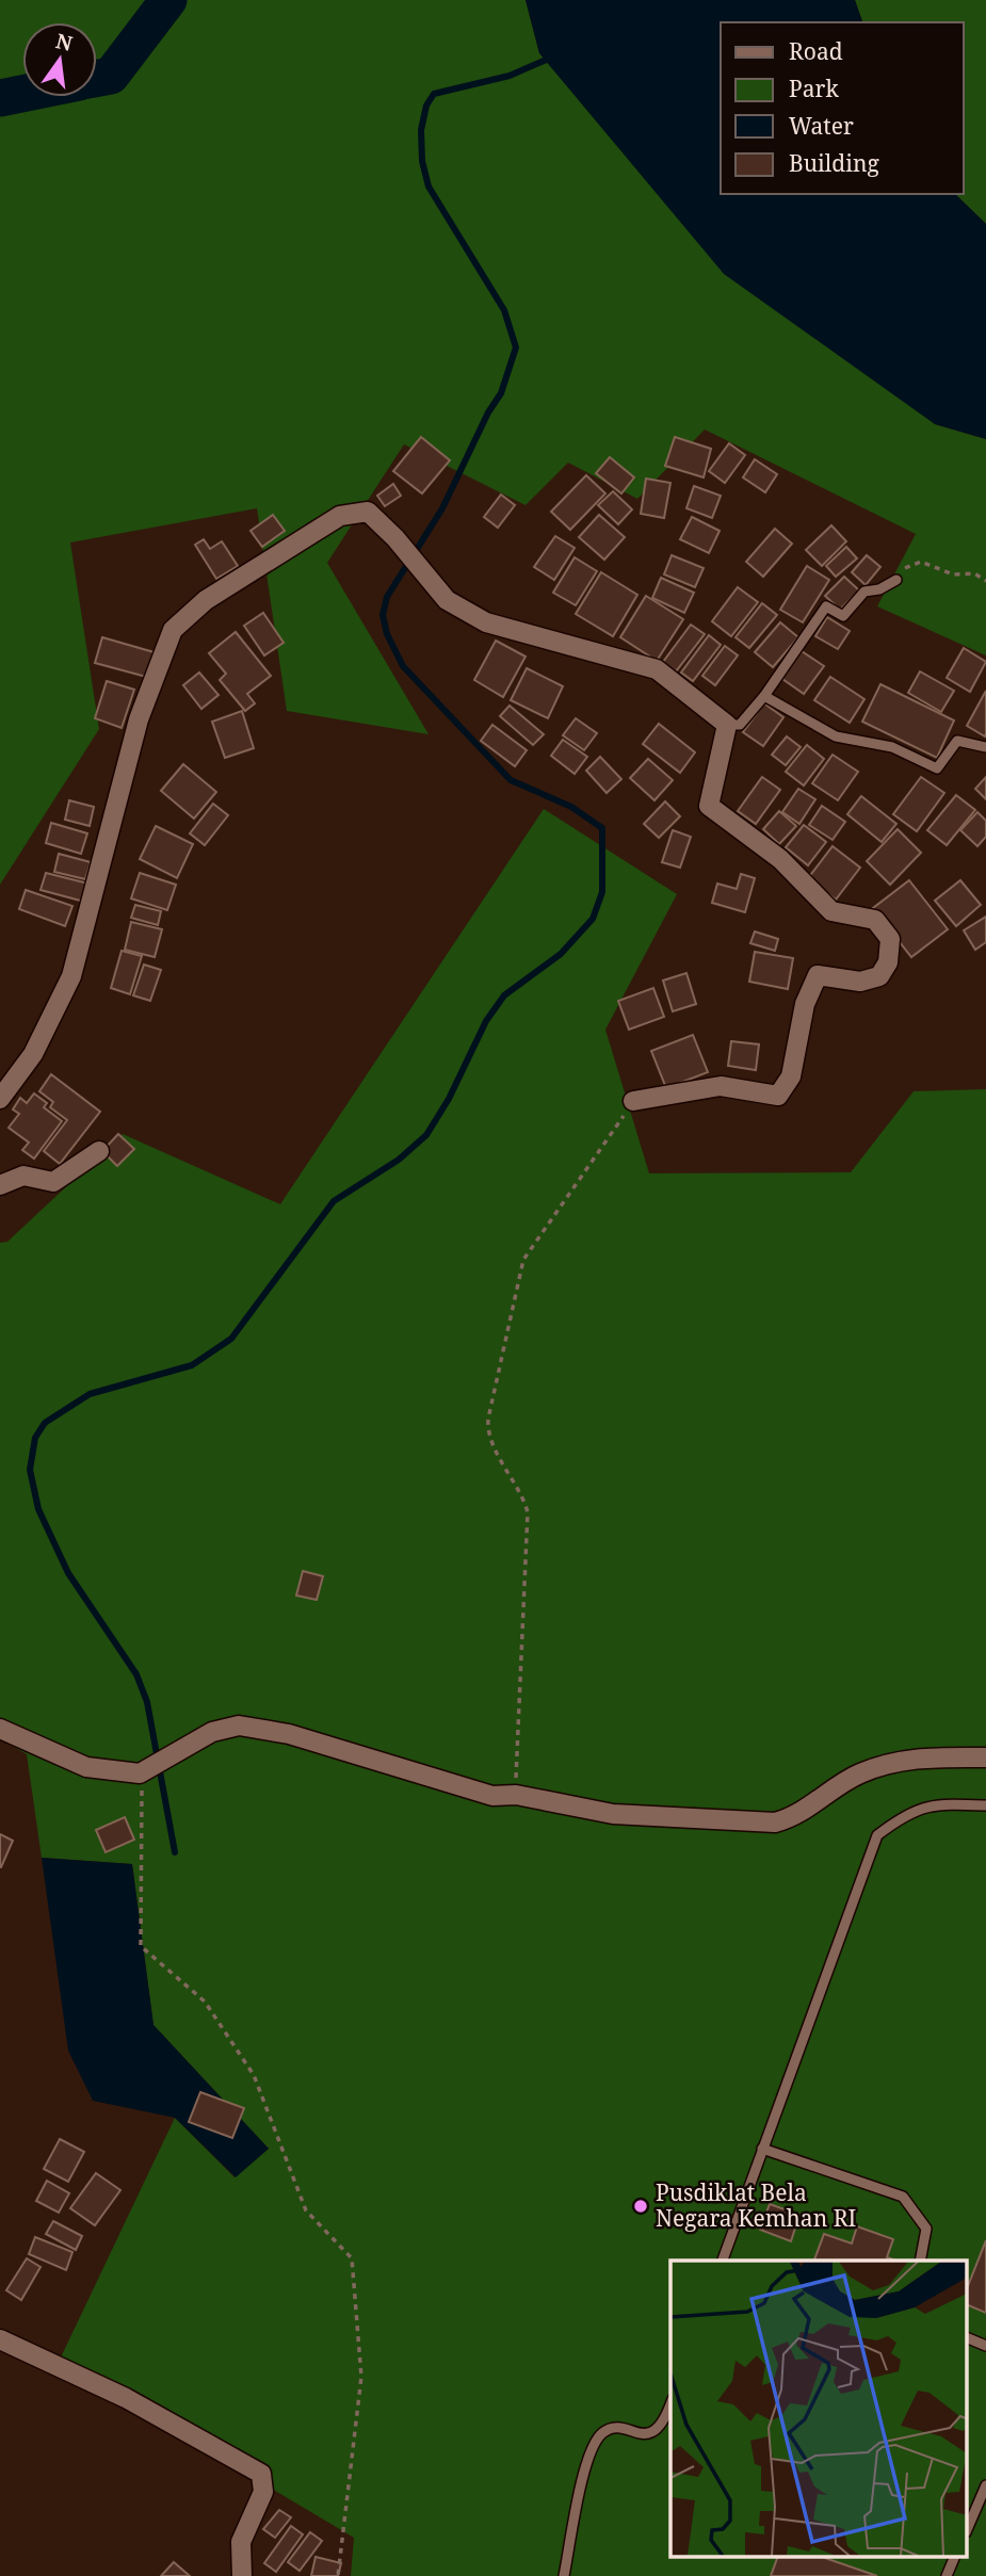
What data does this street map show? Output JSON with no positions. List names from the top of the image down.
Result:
{
  "places": ["Pusdiklat Bela Negara Kemhan RI"],
  "legend": [
    "Road",
    "Park",
    "Water",
    "Building"
  ],
  "north": "top"
}
